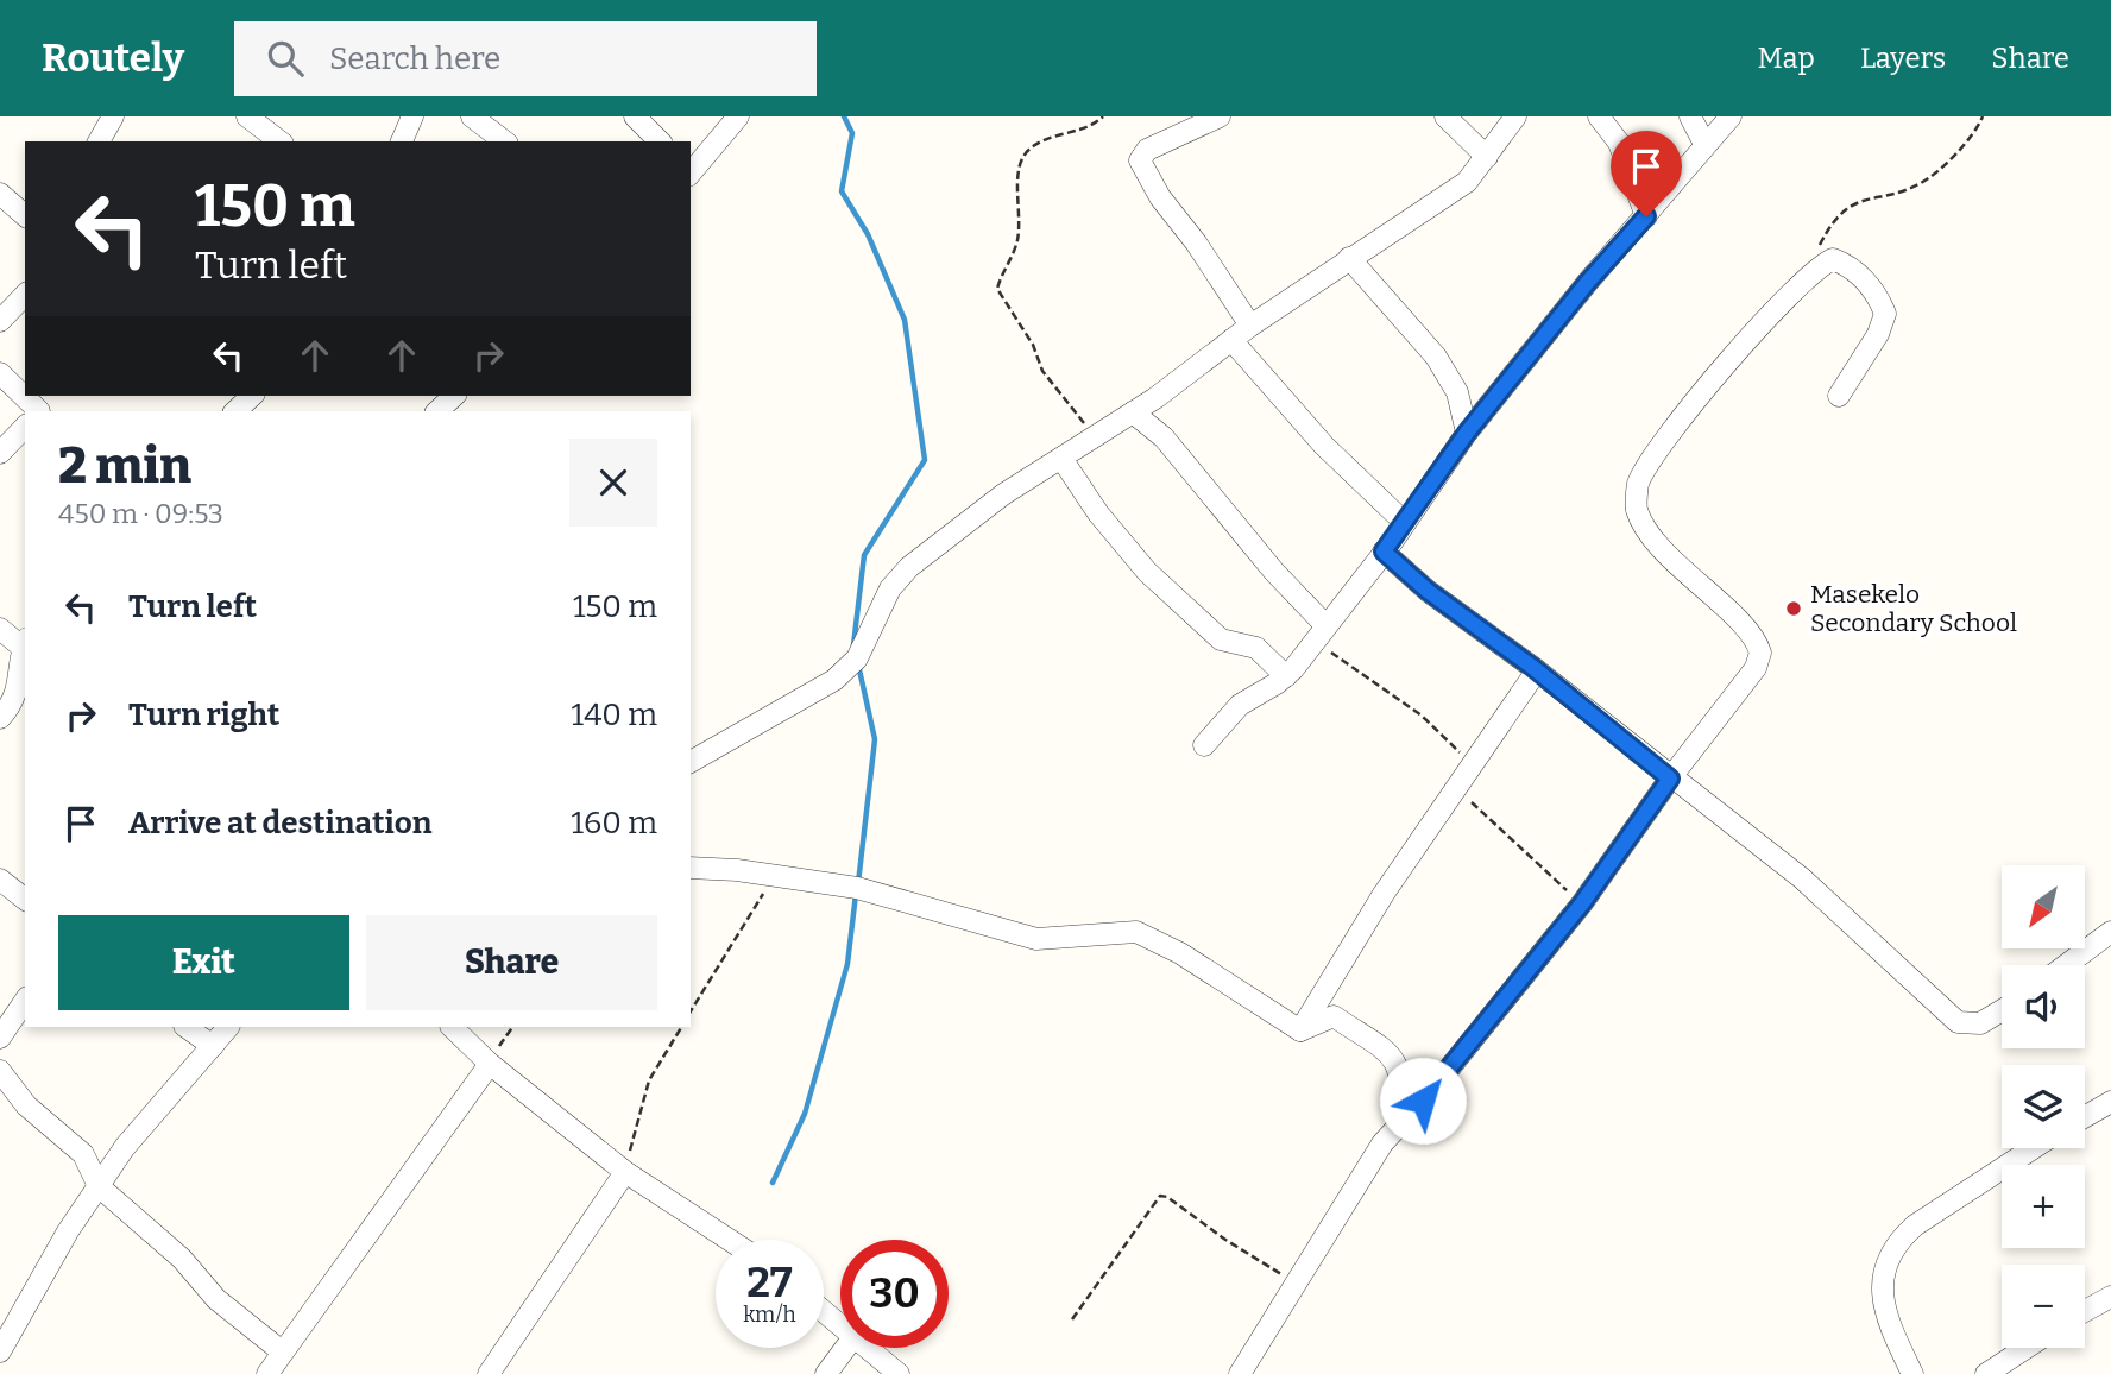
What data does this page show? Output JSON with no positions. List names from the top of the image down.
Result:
{
  "places": ["Masekelo Secondary School"],
  "north": "bottom left",
  "page": {
    "header": "Routely",
    "search": "Search here",
    "nav": ["Map", "Layers", "Share"],
    "turn": ["150 m", "Turn left"],
    "heading": ["2 min", "450 m · 09:53"],
    "list": [
      {
        "name": "Turn left",
        "value": "150 m"
      },
      {
        "name": "Turn right",
        "value": "140 m"
      },
      {
        "name": "Arrive at destination",
        "value": "160 m"
      }
    ],
    "map_buttons": ["+", "−"],
    "buttons": ["Exit", "Share"],
    "speed": "27 km/h",
    "limit": "30"
  }
}
